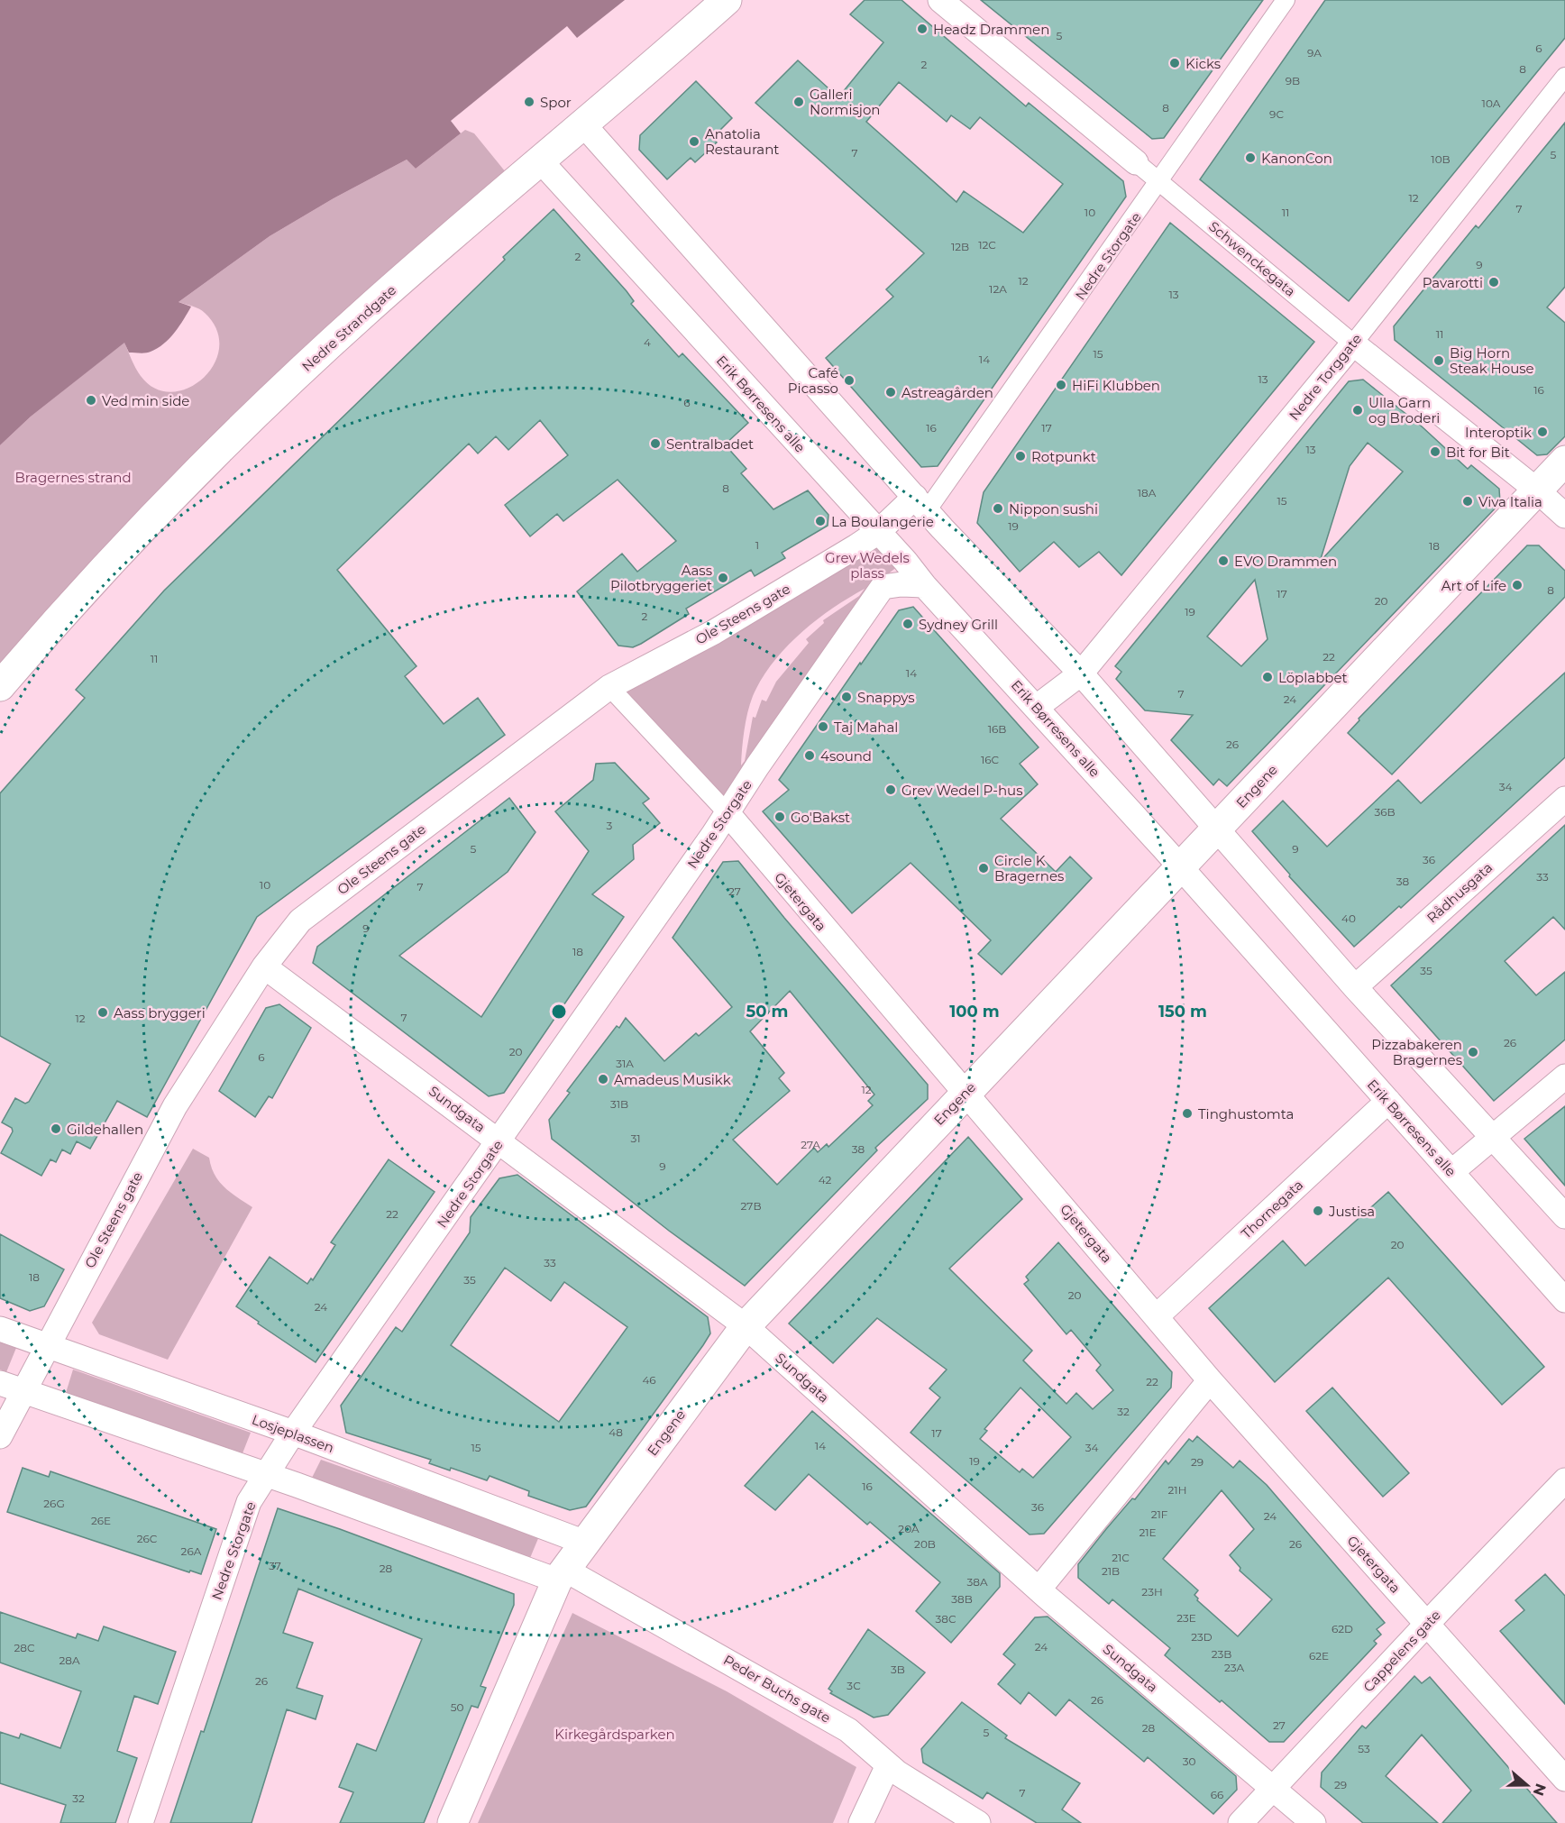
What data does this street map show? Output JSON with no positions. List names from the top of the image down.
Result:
{
  "streets": {
    "street": [
      "Nedre Storgate",
      "Schwenckegata",
      "Nedre Strandgate",
      "Nedre Torggate",
      "Erik Børresens alle",
      "Ole Steens gate",
      "Engene",
      "Rådhusgata",
      "Gjetergata",
      "Sundgata",
      "Thornegata",
      "Losjeplassen",
      "Cappelens gate",
      "Peder Buchs gate"
    ]
  },
  "crossings": [
    ["Nedre Storgate", "Schwenckegata"],
    ["Nedre Storgate", "Erik Børresens alle"],
    ["Nedre Storgate", "Ole Steens gate"],
    ["Nedre Storgate", "Gjetergata"],
    ["Nedre Storgate", "Sundgata"],
    ["Nedre Storgate", "Losjeplassen"],
    ["Schwenckegata", "Nedre Torggate"],
    ["Schwenckegata", "Engene"],
    ["Nedre Strandgate", "Erik Børresens alle"],
    ["Nedre Torggate", "Erik Børresens alle"],
    ["Erik Børresens alle", "Ole Steens gate"],
    ["Erik Børresens alle", "Engene"],
    ["Erik Børresens alle", "Thornegata"],
    ["Ole Steens gate", "Gjetergata"],
    ["Ole Steens gate", "Sundgata"],
    ["Ole Steens gate", "Losjeplassen"],
    ["Engene", "Gjetergata"],
    ["Engene", "Sundgata"],
    ["Engene", "Losjeplassen"],
    ["Engene", "Peder Buchs gate"],
    ["Gjetergata", "Thornegata"],
    ["Gjetergata", "Cappelens gate"],
    ["Sundgata", "Cappelens gate"]
  ],
  "parks": ["Bragernes strand", "Grev Wedels plass", "Kirkegårdsparken"],
  "places": [
    "Headz Drammen",
    "Kicks",
    "Spor",
    "Galleri Normisjon",
    "Anatolia Restaurant",
    "KanonCon",
    "Pavarotti",
    "Big Horn Steak House",
    "Café Picasso",
    "HiFi Klubben",
    "Astreagården",
    "Ved min side",
    "Ulla Garn og Broderi",
    "Interoptik",
    "Sentralbadet",
    "Bit for Bit",
    "Rotpunkt",
    "Viva Italia",
    "Nippon sushi",
    "La Boulangerie",
    "EVO Drammen",
    "Aass Pilotbryggeriet",
    "Art of Life",
    "Sydney Grill",
    "Löplabbet",
    "Snappys",
    "Taj Mahal",
    "4sound",
    "Grev Wedel P-hus",
    "Go'Bakst",
    "Circle K Bragernes",
    "Aass bryggeri",
    "Pizzabakeren Bragernes",
    "Amadeus Musikk",
    "Tinghustomta",
    "Gildehallen",
    "Justisa"
  ],
  "house_numbers": [
    "5",
    "6",
    "9A",
    "2",
    "8",
    "9B",
    "10A",
    "8",
    "9C",
    "7",
    "5",
    "10B",
    "12",
    "7",
    "10",
    "11",
    "12C",
    "12B",
    "2",
    "9",
    "12",
    "12A",
    "13",
    "11",
    "4",
    "15",
    "14",
    "13",
    "16",
    "6",
    "16",
    "17",
    "13",
    "8",
    "18A",
    "15",
    "19",
    "1",
    "18",
    "8",
    "17",
    "20",
    "19",
    "2",
    "22",
    "11",
    "14",
    "7",
    "24",
    "16B",
    "26",
    "16C",
    "34",
    "36B",
    "3",
    "5",
    "9",
    "36",
    "33",
    "38",
    "10",
    "7",
    "27",
    "40",
    "9",
    "18",
    "35",
    "7",
    "12",
    "26",
    "20",
    "6",
    "31A",
    "12",
    "31B",
    "31",
    "27A",
    "38",
    "9",
    "42",
    "27B",
    "22",
    "20",
    "33",
    "18",
    "35",
    "20",
    "24",
    "46",
    "22",
    "32",
    "48",
    "17",
    "14",
    "15",
    "34",
    "19",
    "29",
    "16",
    "21H",
    "26G",
    "36",
    "21F",
    "24",
    "26E",
    "20A",
    "21E",
    "26C",
    "20B",
    "26",
    "26A",
    "21C",
    "37",
    "28",
    "21B",
    "38A",
    "23H",
    "38B",
    "23E",
    "38C",
    "62D",
    "23D",
    "24",
    "28C",
    "23B",
    "62E",
    "28A",
    "23A",
    "3B",
    "26",
    "3C",
    "26",
    "50",
    "27",
    "28",
    "5",
    "53",
    "30",
    "29",
    "7",
    "66",
    "32"
  ],
  "north": "right",
  "rings": ["50 m", "100 m", "150 m"]
}
